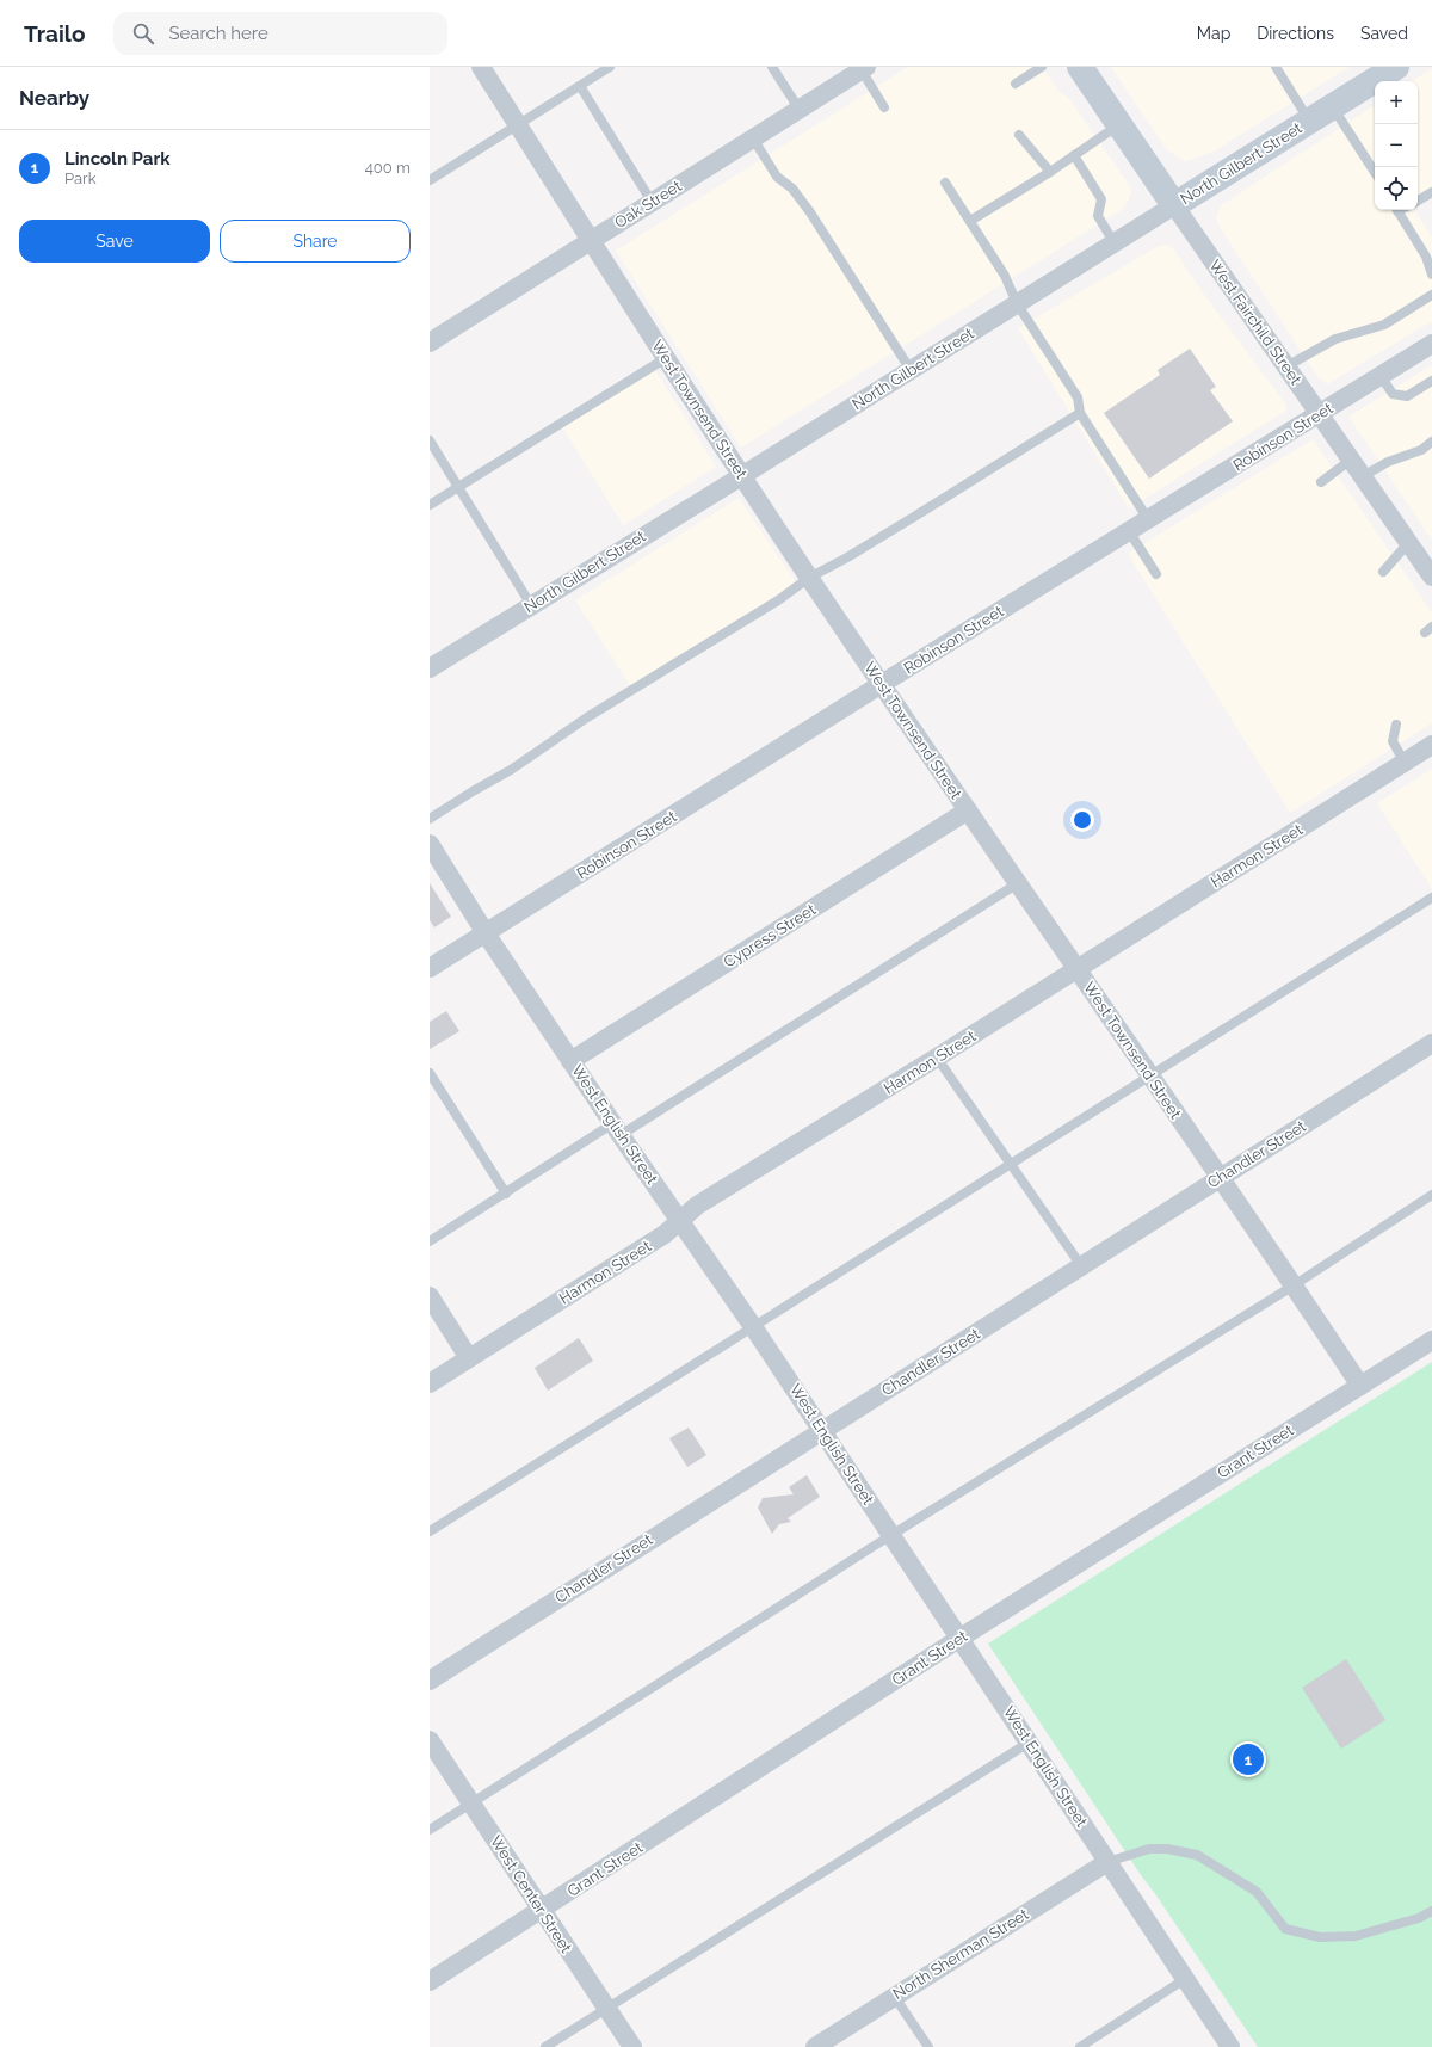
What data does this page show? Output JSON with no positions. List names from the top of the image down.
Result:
{
  "streets": {
    "main road": ["North Gilbert Street", "West Fairchild Street"],
    "street": [
      "Oak Street",
      "West Townsend Street",
      "Robinson Street",
      "Harmon Street",
      "Cypress Street",
      "West English Street",
      "Chandler Street",
      "Grant Street",
      "West Center Street",
      "North Sherman Street"
    ]
  },
  "crossings": [
    ["North Gilbert Street", "West Fairchild Street"],
    ["North Gilbert Street", "West Townsend Street"],
    ["Oak Street", "West Townsend Street"],
    ["West Fairchild Street", "Robinson Street"],
    ["West Townsend Street", "Robinson Street"],
    ["West Townsend Street", "Harmon Street"],
    ["West Townsend Street", "Cypress Street"],
    ["West Townsend Street", "Chandler Street"],
    ["West Townsend Street", "Grant Street"],
    ["Robinson Street", "West English Street"],
    ["Harmon Street", "West English Street"],
    ["Cypress Street", "West English Street"],
    ["West English Street", "Chandler Street"],
    ["West English Street", "Grant Street"],
    ["West English Street", "North Sherman Street"],
    ["Grant Street", "West Center Street"]
  ],
  "page": {
    "header": "Trailo",
    "search": "Search here",
    "nav": ["Map", "Directions", "Saved"],
    "heading": "Nearby",
    "map_buttons": ["+", "−"],
    "list": [
      {
        "mark": "1",
        "name": "Lincoln Park",
        "note": "Park",
        "value": "400 m"
      }
    ],
    "buttons": ["Save", "Share"],
    "pins": "1"
  }
}
